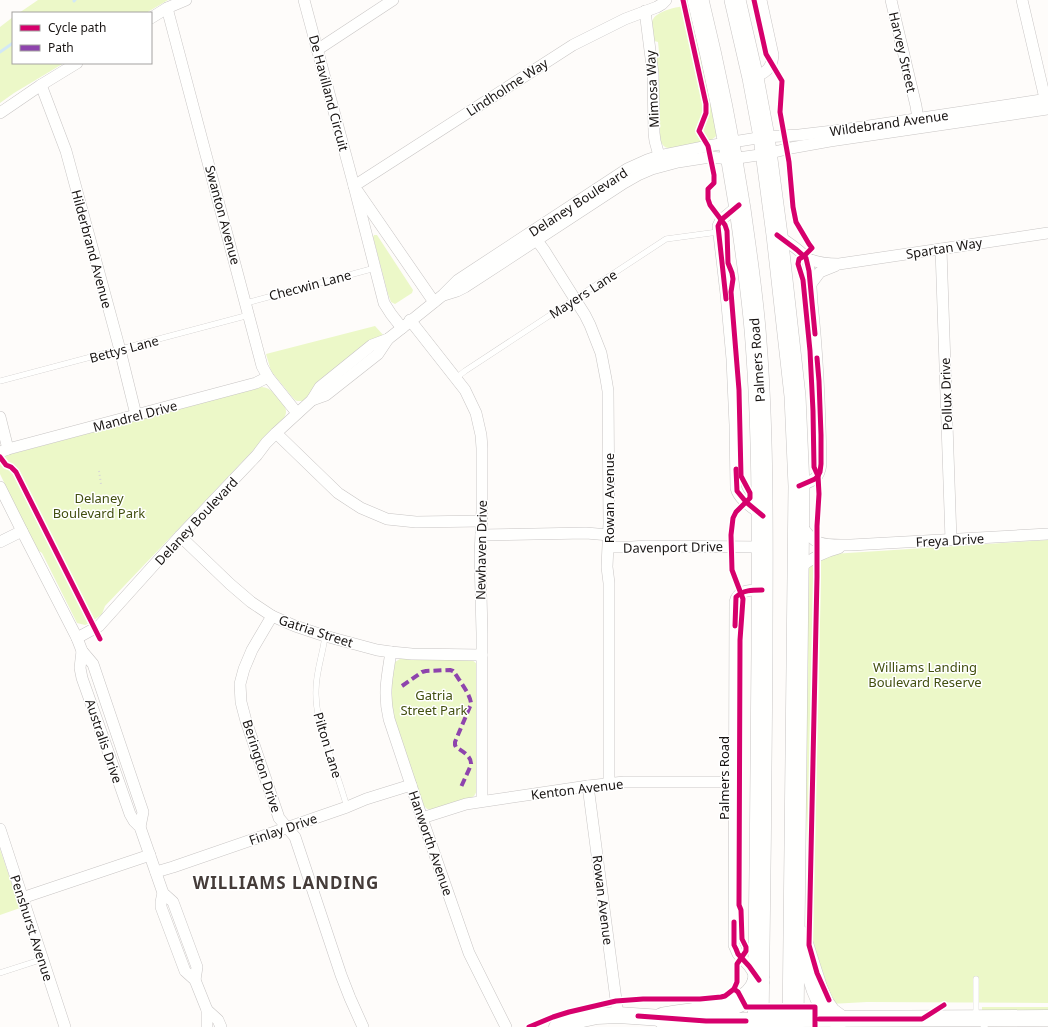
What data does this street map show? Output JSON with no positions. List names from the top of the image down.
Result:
{
  "streets": {
    "highway": ["Palmers Road"],
    "street": [
      "Harvey Street",
      "Lindholme Way",
      "Mimosa Way",
      "De Havilland Circuit",
      "Wildebrand Avenue",
      "Delaney Boulevard",
      "Swanton Avenue",
      "Spartan Way",
      "Hilderbrand Avenue",
      "Pollux Drive",
      "Mandrel Drive",
      "Rowan Avenue",
      "Freya Drive",
      "Davenport Drive",
      "Newhaven Drive",
      "Gatria Street",
      "Australis Drive",
      "Berington Drive",
      "Kenton Avenue",
      "Finlay Drive",
      "Hanworth Avenue",
      "Penshurst Avenue"
    ],
    "lane": [
      "Checwin Lane",
      "Mayers Lane",
      "Bettys Lane",
      "Pilton Lane"
    ]
  },
  "crossings": [
    ["Harvey Street", "Wildebrand Avenue"],
    ["Lindholme Way", "Mimosa Way"],
    ["Lindholme Way", "De Havilland Circuit"],
    ["Mimosa Way", "Delaney Boulevard"],
    ["De Havilland Circuit", "Delaney Boulevard"],
    ["De Havilland Circuit", "Checwin Lane"],
    ["De Havilland Circuit", "Newhaven Drive"],
    ["Wildebrand Avenue", "Delaney Boulevard"],
    ["Wildebrand Avenue", "Palmers Road"],
    ["Delaney Boulevard", "Swanton Avenue"],
    ["Delaney Boulevard", "Palmers Road"],
    ["Delaney Boulevard", "Rowan Avenue"],
    ["Delaney Boulevard", "Newhaven Drive"],
    ["Delaney Boulevard", "Gatria Street"],
    ["Delaney Boulevard", "Australis Drive"],
    ["Swanton Avenue", "Checwin Lane"],
    ["Swanton Avenue", "Bettys Lane"],
    ["Swanton Avenue", "Mandrel Drive"],
    ["Spartan Way", "Pollux Drive"],
    ["Hilderbrand Avenue", "Bettys Lane"],
    ["Hilderbrand Avenue", "Mandrel Drive"],
    ["Mayers Lane", "Palmers Road"],
    ["Mayers Lane", "Rowan Avenue"],
    ["Mayers Lane", "Newhaven Drive"],
    ["Palmers Road", "Davenport Drive"],
    ["Palmers Road", "Kenton Avenue"],
    ["Pollux Drive", "Freya Drive"],
    ["Rowan Avenue", "Davenport Drive"],
    ["Rowan Avenue", "Kenton Avenue"],
    ["Davenport Drive", "Newhaven Drive"],
    ["Newhaven Drive", "Gatria Street"],
    ["Newhaven Drive", "Kenton Avenue"],
    ["Gatria Street", "Pilton Lane"],
    ["Gatria Street", "Berington Drive"],
    ["Gatria Street", "Hanworth Avenue"],
    ["Australis Drive", "Finlay Drive"],
    ["Pilton Lane", "Finlay Drive"],
    ["Berington Drive", "Finlay Drive"],
    ["Kenton Avenue", "Hanworth Avenue"],
    ["Finlay Drive", "Hanworth Avenue"]
  ],
  "districts": ["WILLIAMS LANDING"],
  "parks": ["Delaney Boulevard Park", "Williams Landing Boulevard Reserve", "Gatria Street Park"],
  "legend": ["Cycle path", "Path"]
}
